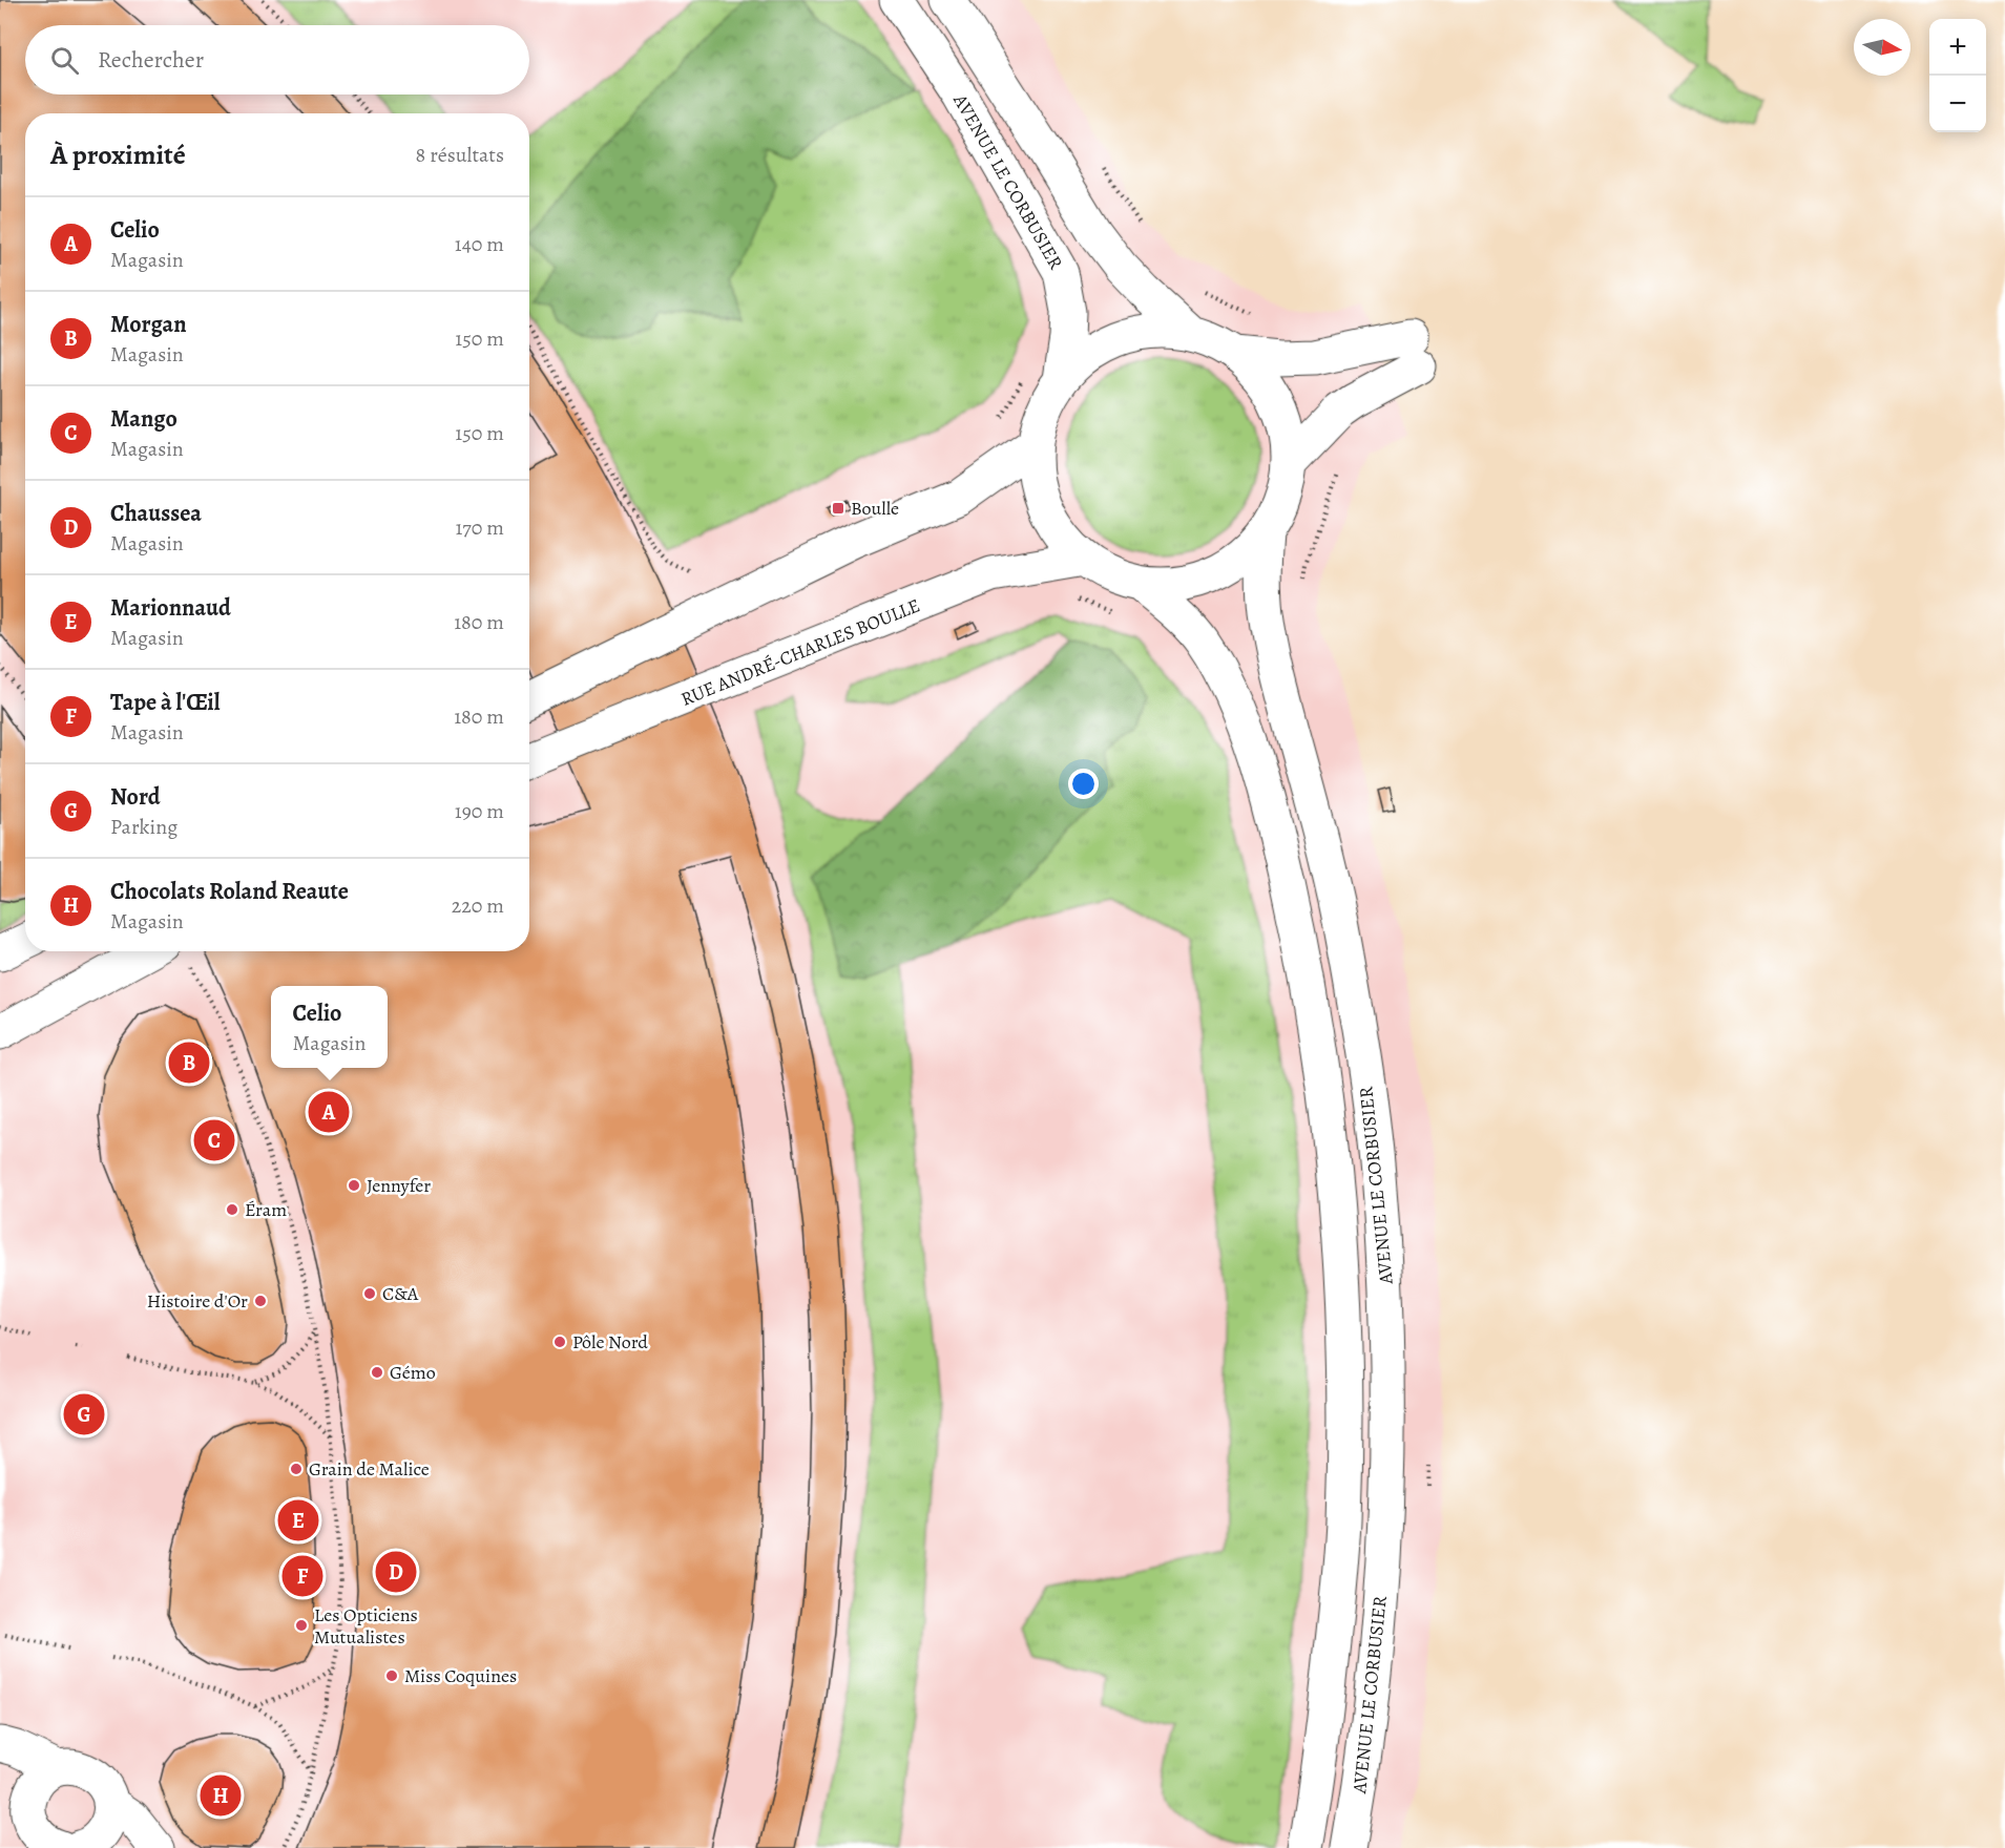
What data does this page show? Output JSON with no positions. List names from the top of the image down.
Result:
{
  "streets": {
    "street": ["AVENUE LE CORBUSIER", "RUE ANDRÉ-CHARLES BOULLE"]
  },
  "places": {
    "transit": ["Boulle"],
    "other": [
      "Jennyfer",
      "Éram",
      "C&A",
      "Histoire d'Or",
      "Pôle Nord",
      "Gémo",
      "Grain de Malice",
      "Les Opticiens Mutualistes",
      "Miss Coquines"
    ]
  },
  "north": "right",
  "page": {
    "map_buttons": ["+", "−"],
    "search": "Rechercher",
    "heading": ["À proximité", "8 résultats"],
    "list": [
      {
        "mark": "A",
        "name": "Celio",
        "note": "Magasin",
        "value": "140 m"
      },
      {
        "mark": "B",
        "name": "Morgan",
        "note": "Magasin",
        "value": "150 m"
      },
      {
        "mark": "C",
        "name": "Mango",
        "note": "Magasin",
        "value": "150 m"
      },
      {
        "mark": "D",
        "name": "Chaussea",
        "note": "Magasin",
        "value": "170 m"
      },
      {
        "mark": "E",
        "name": "Marionnaud",
        "note": "Magasin",
        "value": "180 m"
      },
      {
        "mark": "F",
        "name": "Tape à l'Œil",
        "note": "Magasin",
        "value": "180 m"
      },
      {
        "mark": "G",
        "name": "Nord",
        "note": "Parking",
        "value": "190 m"
      },
      {
        "mark": "H",
        "name": "Chocolats Roland Reaute",
        "note": "Magasin",
        "value": "220 m"
      }
    ],
    "popup": ["Celio", "Magasin"],
    "pins": [
      "B",
      "A",
      "C",
      "G",
      "E",
      "D",
      "F",
      "H"
    ]
  }
}
